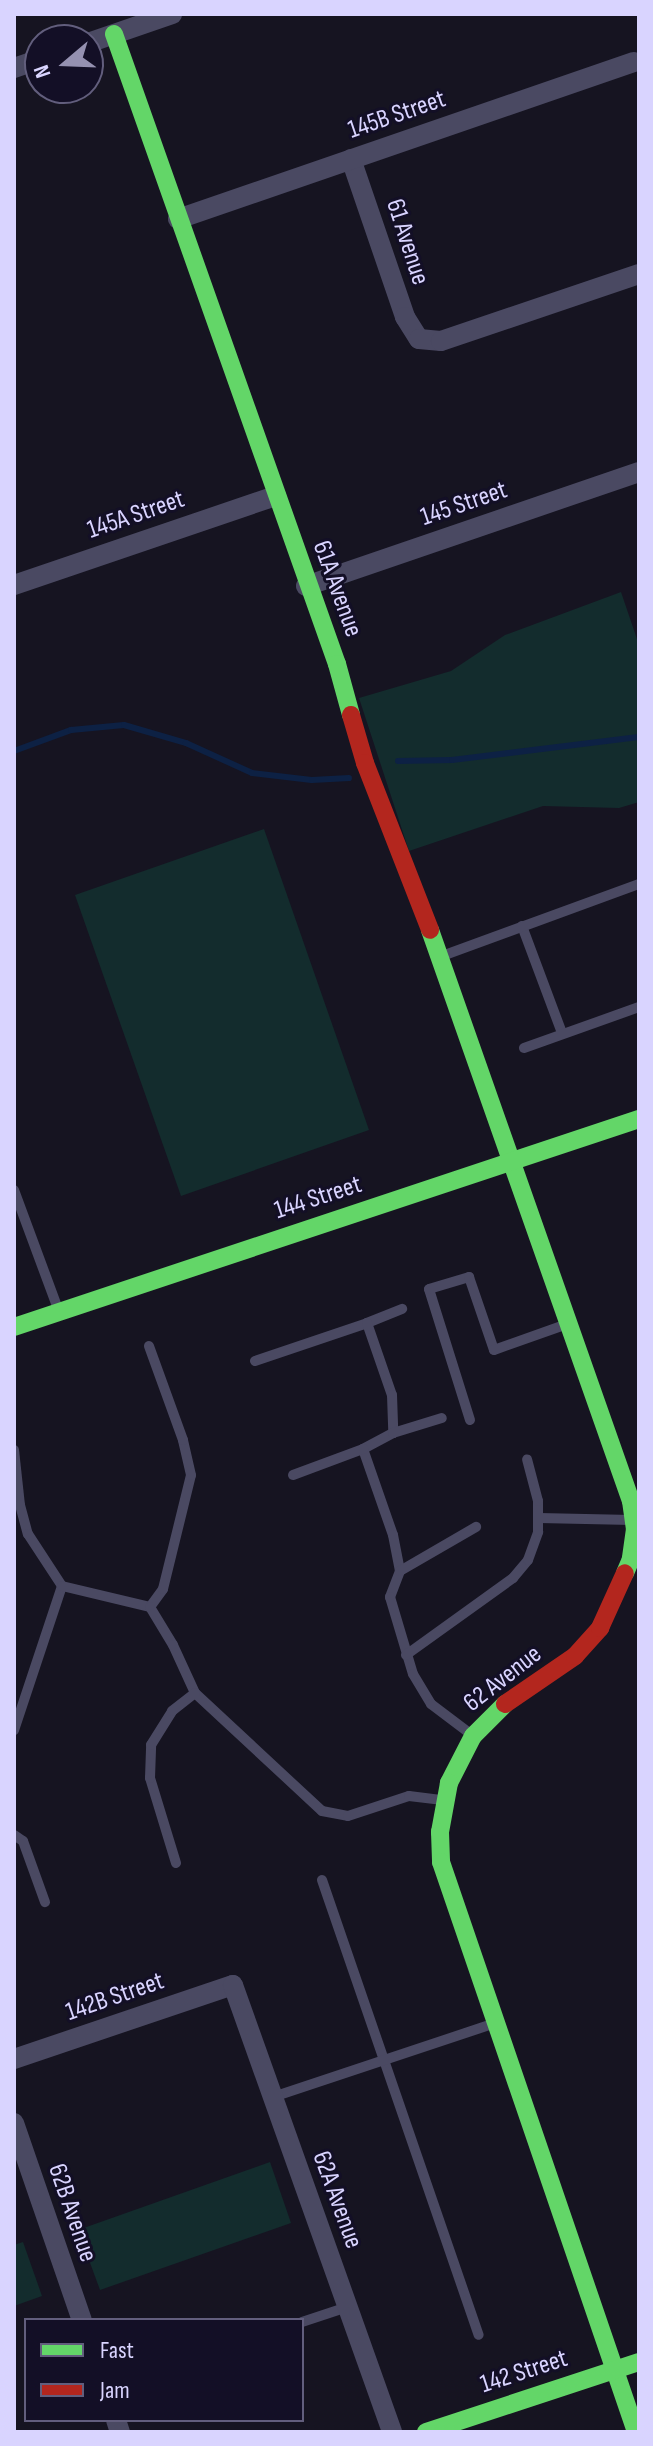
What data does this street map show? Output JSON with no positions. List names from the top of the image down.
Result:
{
  "streets": {
    "street": [
      "145B Street",
      "61 Avenue",
      "145 Street",
      "145A Street",
      "61A Avenue",
      "144 Street",
      "62 Avenue",
      "142B Street",
      "62A Avenue",
      "62B Avenue",
      "142 Street"
    ]
  },
  "crossings": [
    ["145B Street", "61 Avenue"],
    ["145B Street", "61A Avenue"],
    ["145 Street", "61A Avenue"],
    ["145A Street", "61A Avenue"],
    ["61A Avenue", "144 Street"],
    ["61A Avenue", "62 Avenue"],
    ["144 Street", "62 Avenue"],
    ["62 Avenue", "142 Street"],
    ["142B Street", "62A Avenue"]
  ],
  "legend": ["Fast", "Jam"],
  "north": "left"
}
